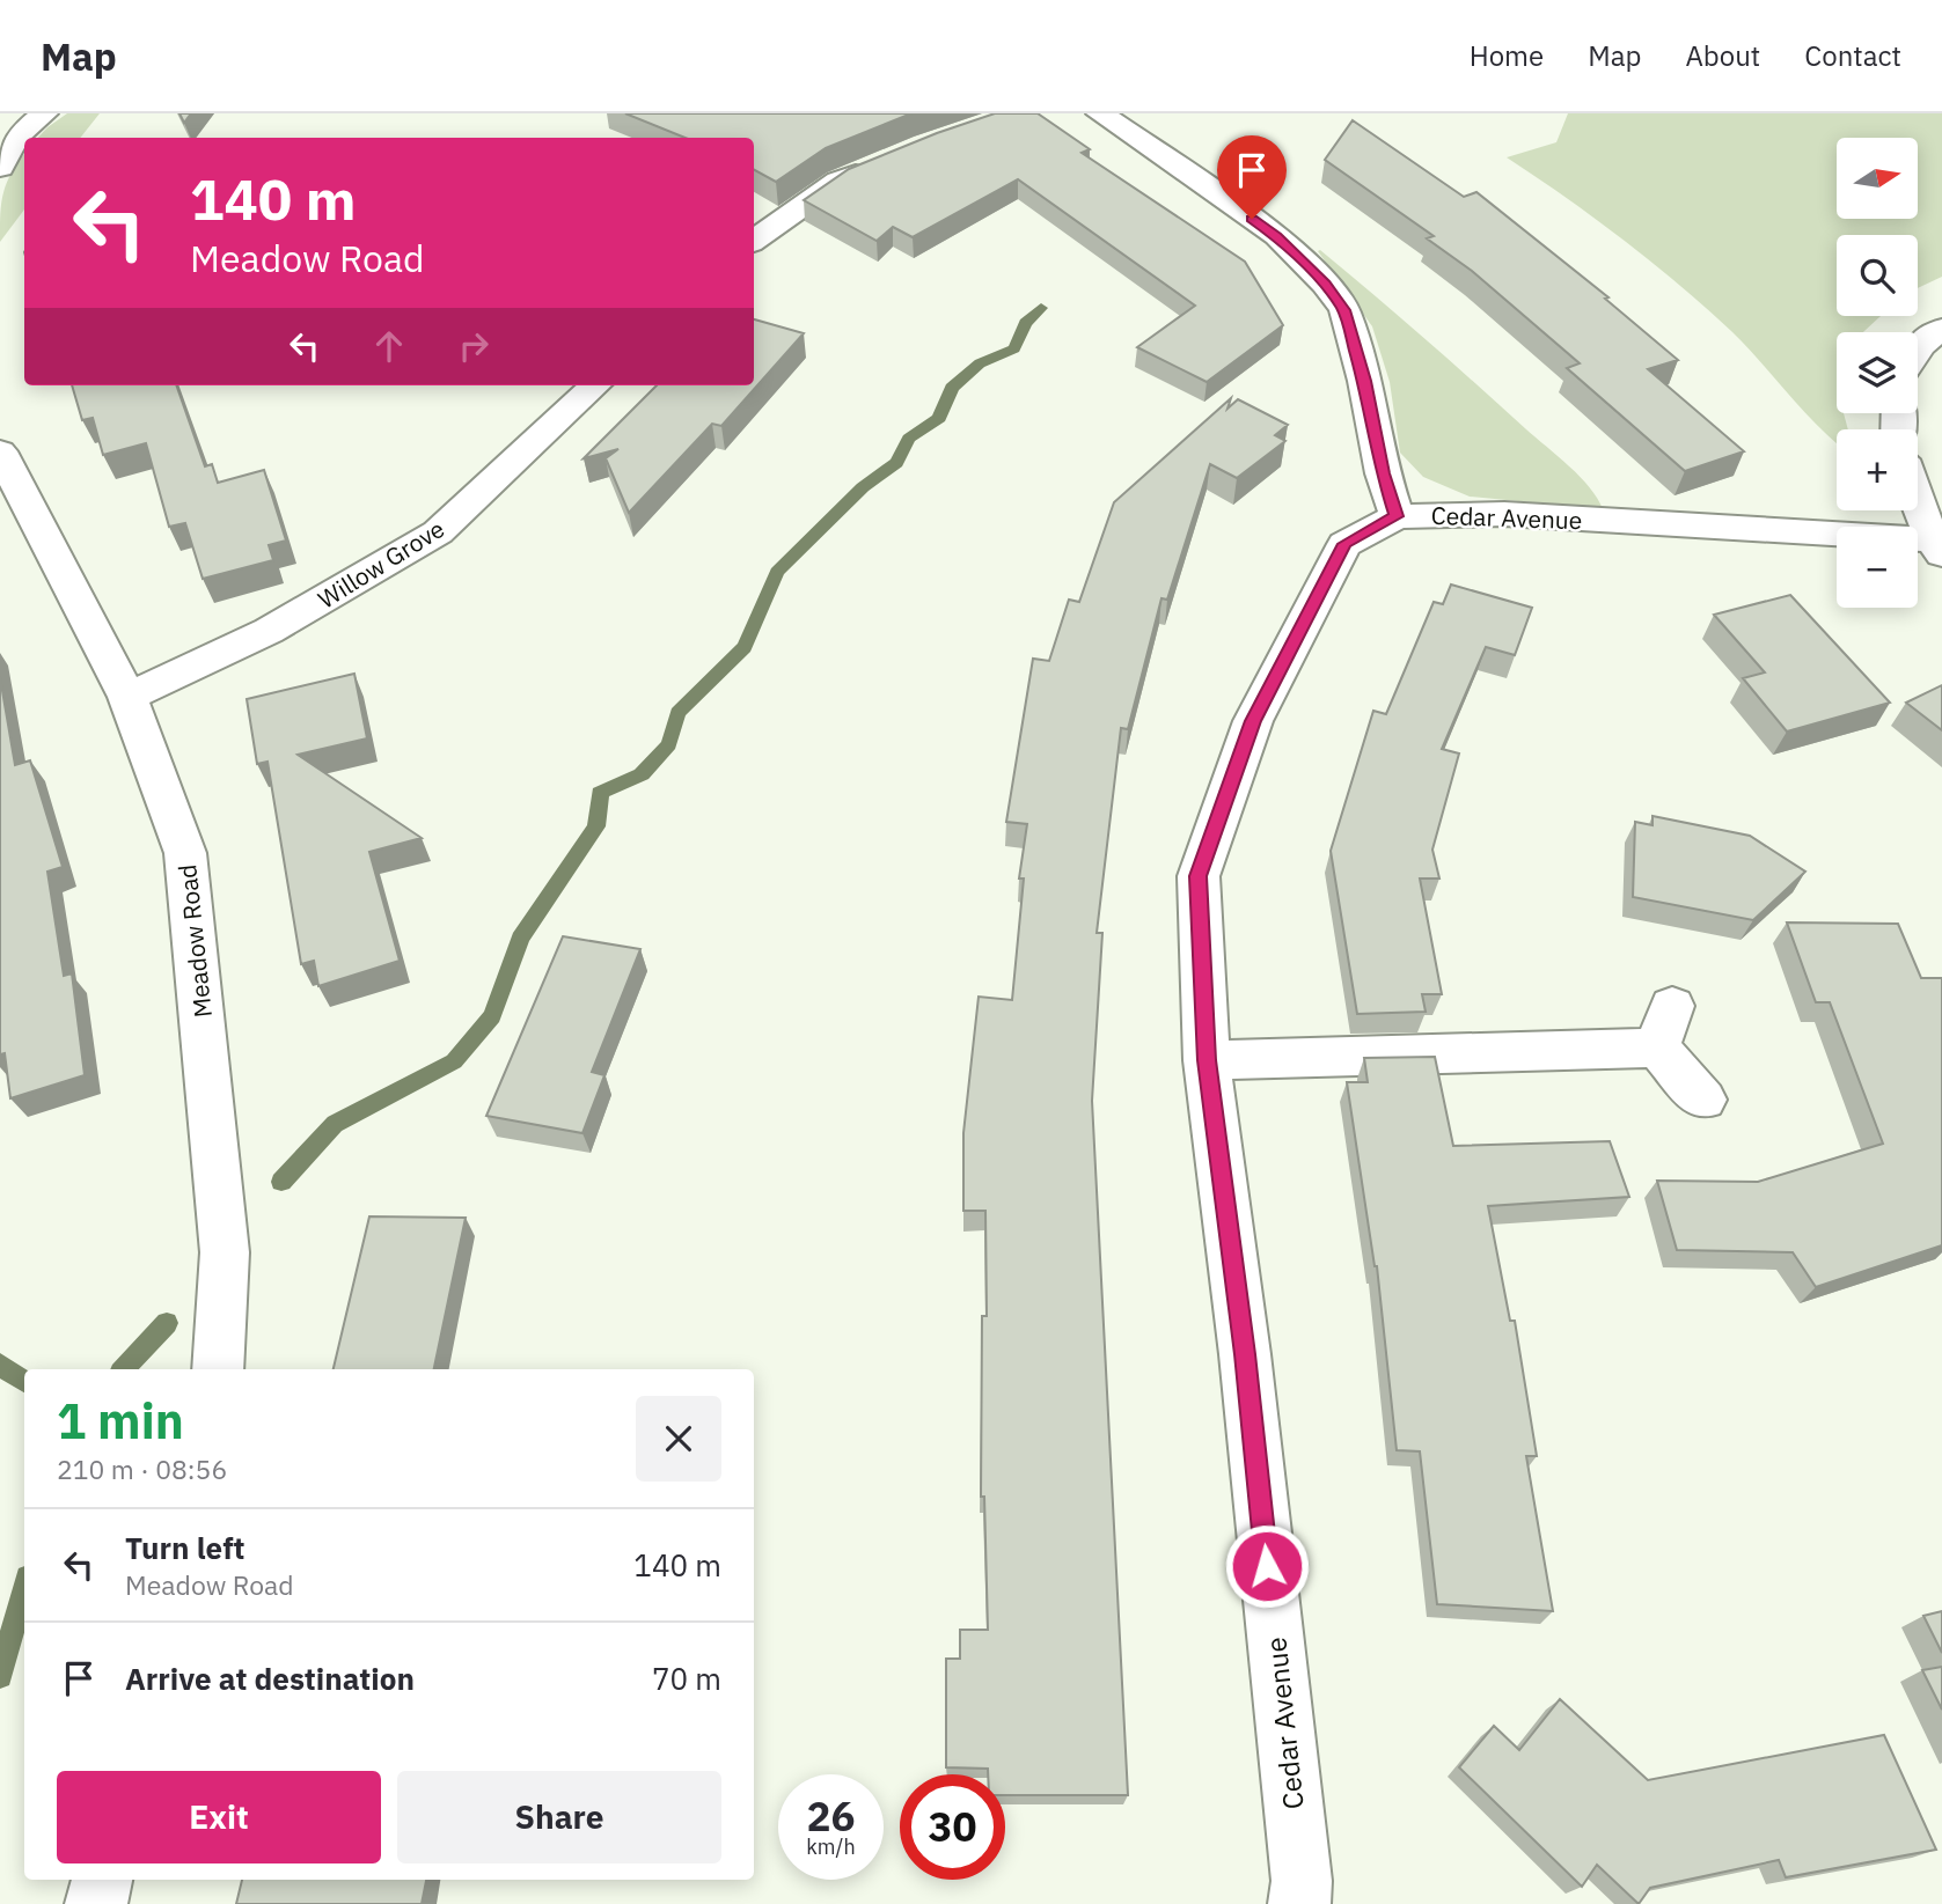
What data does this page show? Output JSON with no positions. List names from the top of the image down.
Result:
{
  "streets": {
    "street": ["Cedar Avenue", "Willow Grove", "Meadow Road"]
  },
  "crossings": [
    ["Willow Grove", "Meadow Road"]
  ],
  "north": "right",
  "page": {
    "header": "Map",
    "nav": [
      "Home",
      "Map",
      "About",
      "Contact"
    ],
    "map_buttons": ["+", "−"],
    "turn": ["140 m", "Meadow Road"],
    "heading": ["1 min", "210 m · 08:56"],
    "list": [
      {
        "name": "Turn left",
        "note": "Meadow Road",
        "value": "140 m"
      },
      {
        "name": "Arrive at destination",
        "value": "70 m"
      }
    ],
    "buttons": ["Exit", "Share"],
    "speed": "26 km/h",
    "limit": "30"
  }
}
